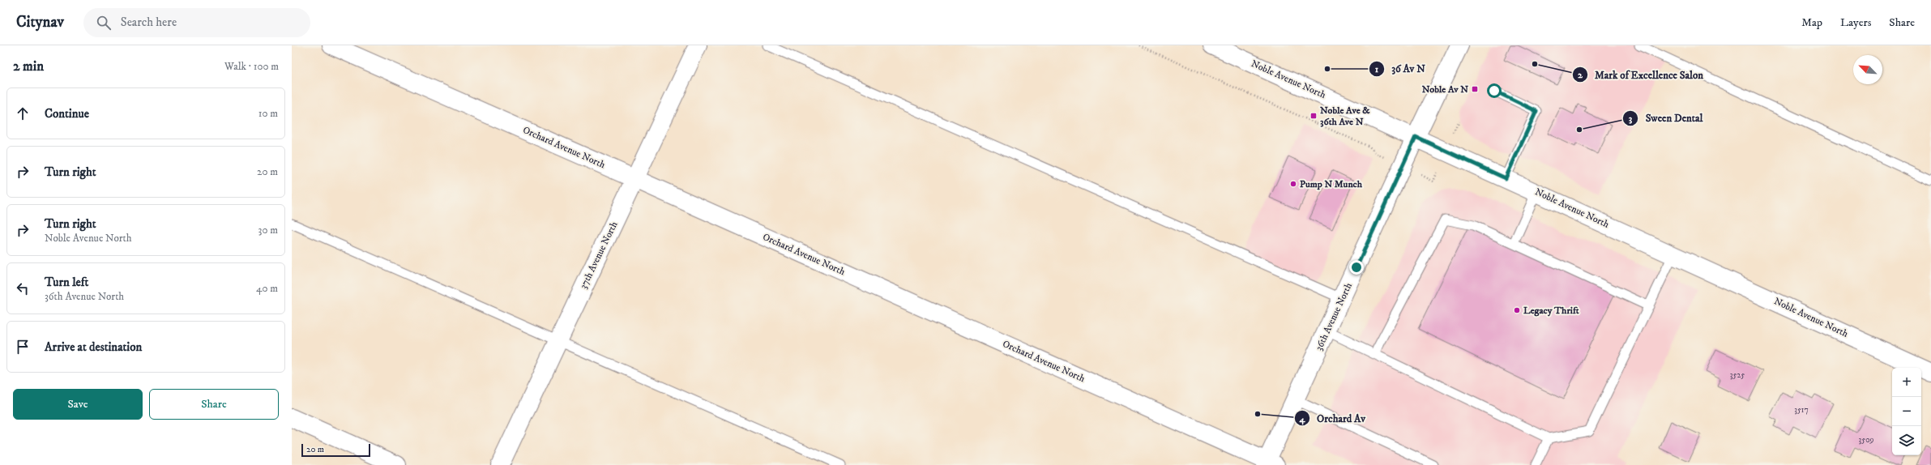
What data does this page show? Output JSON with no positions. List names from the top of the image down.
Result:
{
  "streets": {
    "street": [
      "Noble Avenue North",
      "Orchard Avenue North",
      "37th Avenue North",
      "36th Avenue North"
    ]
  },
  "crossings": [
    ["Noble Avenue North", "36th Avenue North"],
    ["Orchard Avenue North", "37th Avenue North"],
    ["Orchard Avenue North", "36th Avenue North"]
  ],
  "places": {
    "other": [
      "Mark of Excellence Salon",
      "36 Av N",
      "Sween Dental",
      "Pump N Munch",
      "Legacy Thrift",
      "Orchard Av"
    ],
    "transit": ["Noble Av N", "Noble Ave & 36th Ave N"]
  },
  "house_numbers": ["3525", "3517", "3509"],
  "scale_bar": "20 m",
  "north": "top left",
  "page": {
    "header": "Citynav",
    "search": "Search here",
    "nav": ["Map", "Layers", "Share"],
    "heading": ["2 min", "Walk · 100 m"],
    "list": [
      ["Continue", "10 m"],
      ["Turn right", "20 m"],
      ["Turn right", "Noble Avenue North", "30 m"],
      ["Turn left", "36th Avenue North", "40 m"],
      "Arrive at destination"
    ],
    "map_buttons": ["+", "−"],
    "buttons": ["Save", "Share"],
    "scale": "20 m"
  }
}
